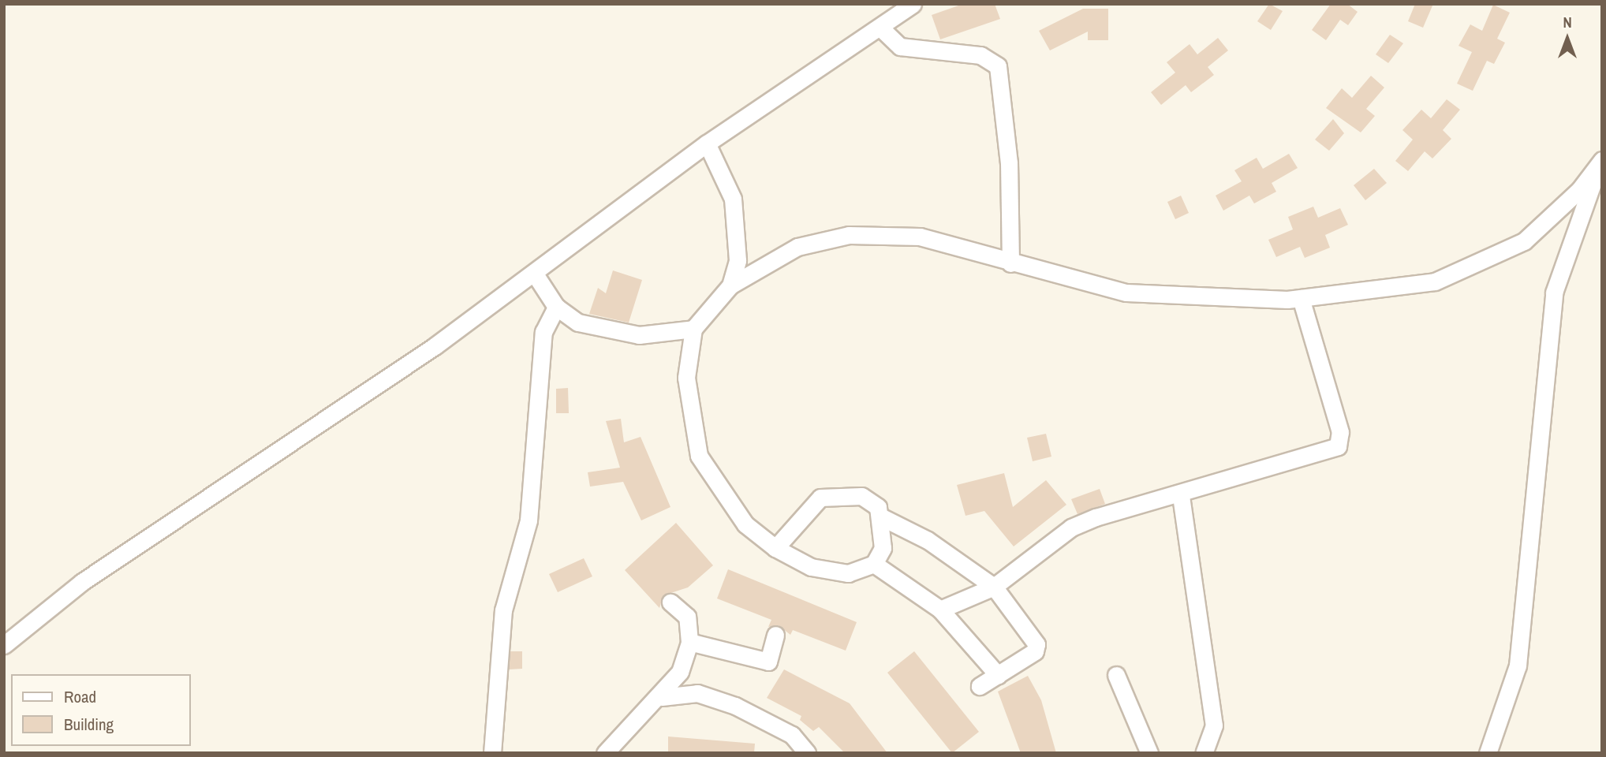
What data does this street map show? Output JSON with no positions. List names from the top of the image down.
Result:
{
  "legend": ["Road", "Building"],
  "north": "top"
}
